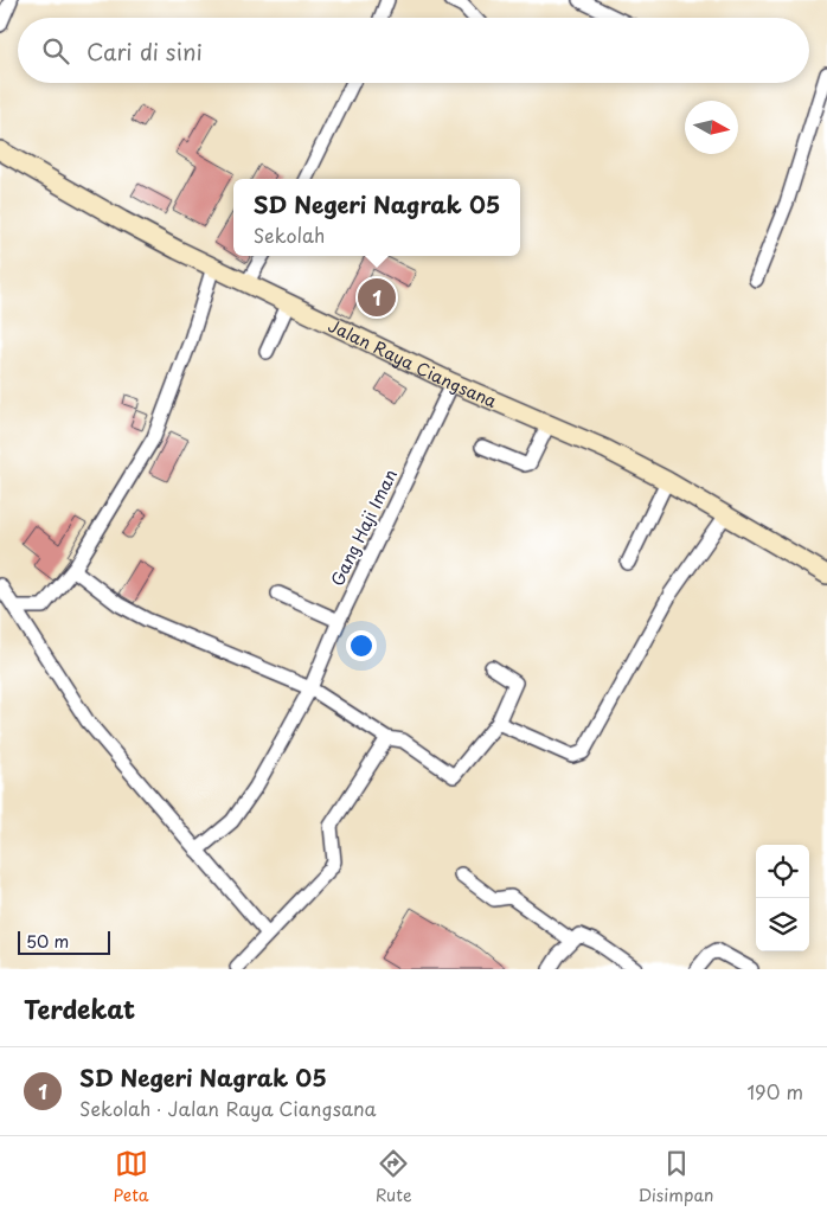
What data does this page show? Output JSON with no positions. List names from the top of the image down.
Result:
{
  "streets": {
    "main road": ["Jalan Raya Ciangsana"],
    "street": ["Gang Haji Iman"]
  },
  "crossings": [
    ["Jalan Raya Ciangsana", "Gang Haji Iman"]
  ],
  "scale_bar": "50 m",
  "north": "right",
  "page": {
    "search": "Cari di sini",
    "popup": ["SD Negeri Nagrak 05", "Sekolah"],
    "pins": "1",
    "scale": "50 m",
    "heading": "Terdekat",
    "list": [
      {
        "mark": "1",
        "name": "SD Negeri Nagrak 05",
        "note": "Sekolah · Jalan Raya Ciangsana",
        "value": "190 m"
      }
    ],
    "nav": ["Peta", "Rute", "Disimpan"]
  }
}
